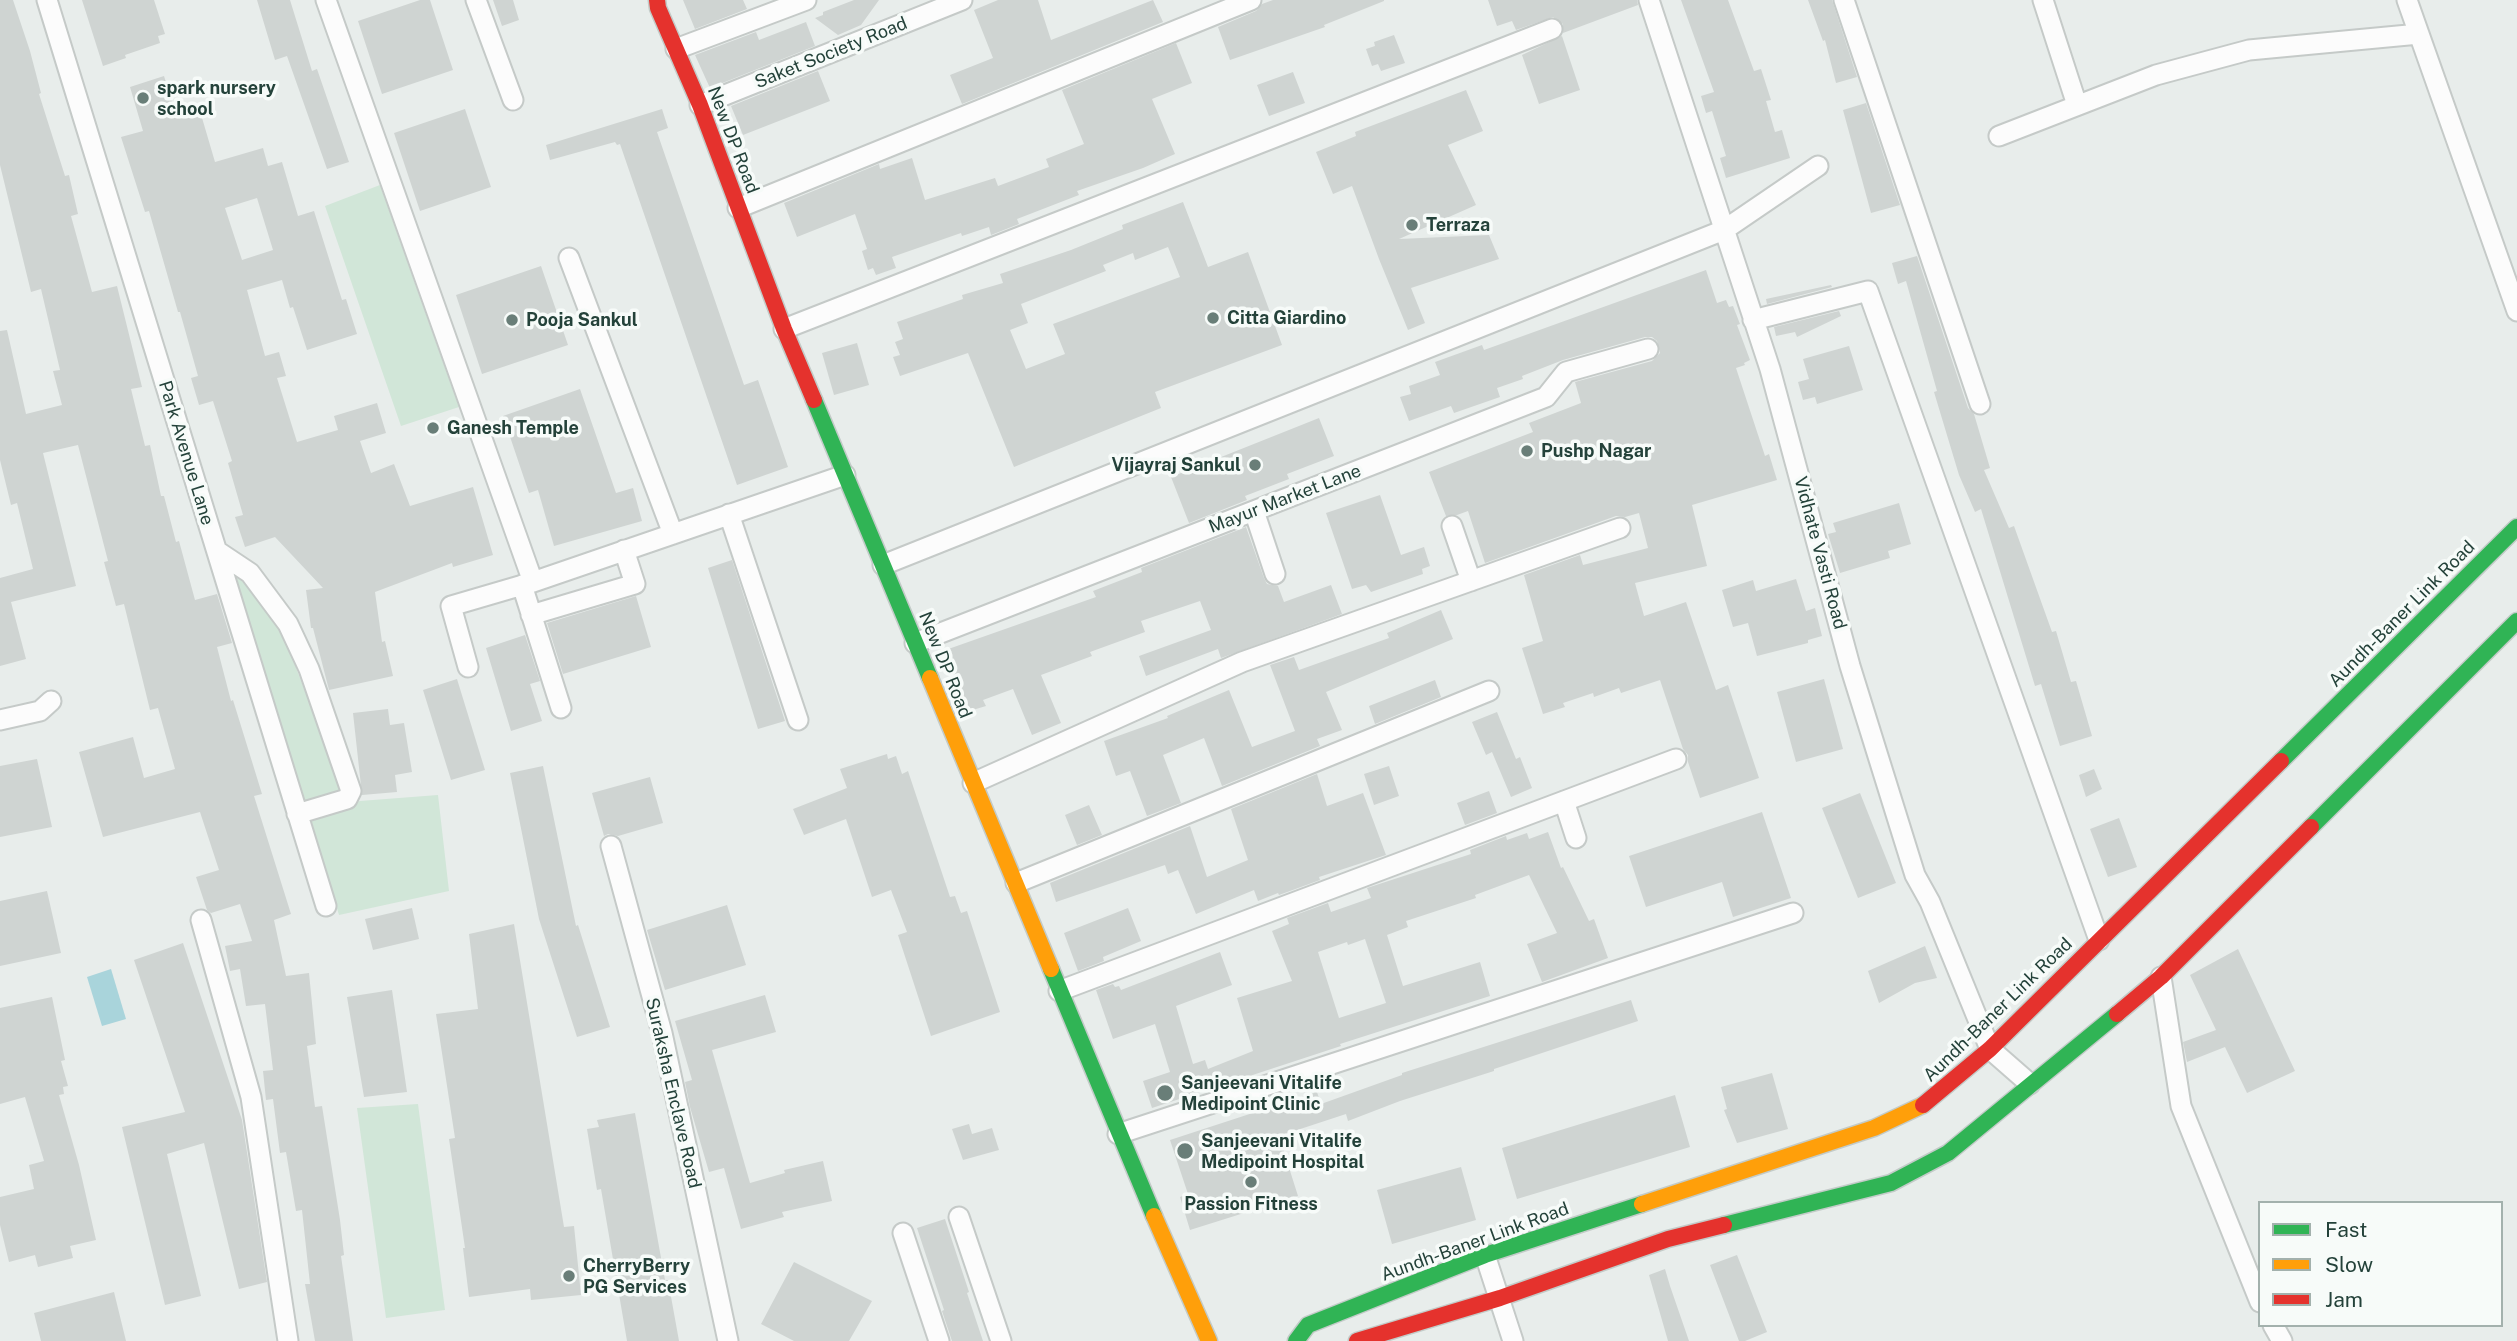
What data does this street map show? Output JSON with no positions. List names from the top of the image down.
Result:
{
  "streets": {
    "main road": ["New DP Road", "Aundh-Baner Link Road"],
    "street": [
      "Saket Society Road",
      "Park Avenue Lane",
      "Mayur Market Lane",
      "Vidhate Vasti Road",
      "Suraksha Enclave Road"
    ]
  },
  "crossings": [
    ["Saket Society Road", "New DP Road"],
    ["New DP Road", "Mayur Market Lane"],
    ["Vidhate Vasti Road", "Aundh-Baner Link Road"]
  ],
  "places": [
    "spark nursery school",
    "Terraza",
    "Citta Giardino",
    "Pooja Sankul",
    "Ganesh Temple",
    "Pushp Nagar",
    "Vijayraj Sankul",
    "Sanjeevani Vitalife Medipoint Clinic",
    "Sanjeevani Vitalife Medipoint Hospital",
    "Passion Fitness",
    "CherryBerry PG Services"
  ],
  "legend": ["Fast", "Slow", "Jam"]
}
